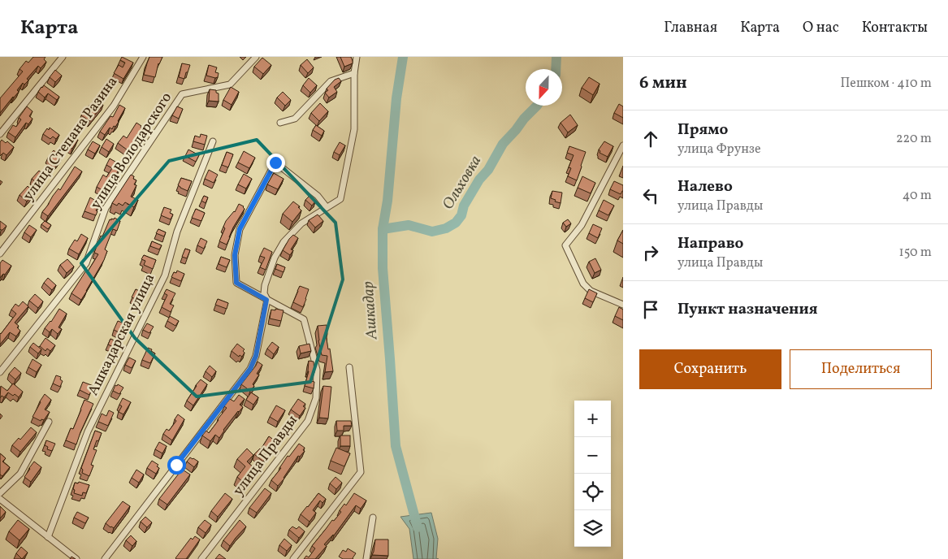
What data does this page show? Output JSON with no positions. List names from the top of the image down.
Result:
{
  "streets": {
    "street": [
      "улица Степана Разина",
      "улица Володарского",
      "Ашкадарская улица",
      "улица Правды"
    ]
  },
  "water": ["Ольховка", "Ашкадар"],
  "north": "bottom",
  "page": {
    "header": "Карта",
    "nav": [
      "Главная",
      "Карта",
      "О нас",
      "Контакты"
    ],
    "heading": ["6 мин", "Пешком · 410 m"],
    "list": [
      ["Прямо", "улица Фрунзе", "220 m"],
      ["Налево", "улица Правды", "40 m"],
      ["Направо", "улица Правды", "150 m"],
      "Пункт назначения"
    ],
    "buttons": ["Сохранить", "Поделиться"],
    "map_buttons": ["+", "−"]
  }
}
